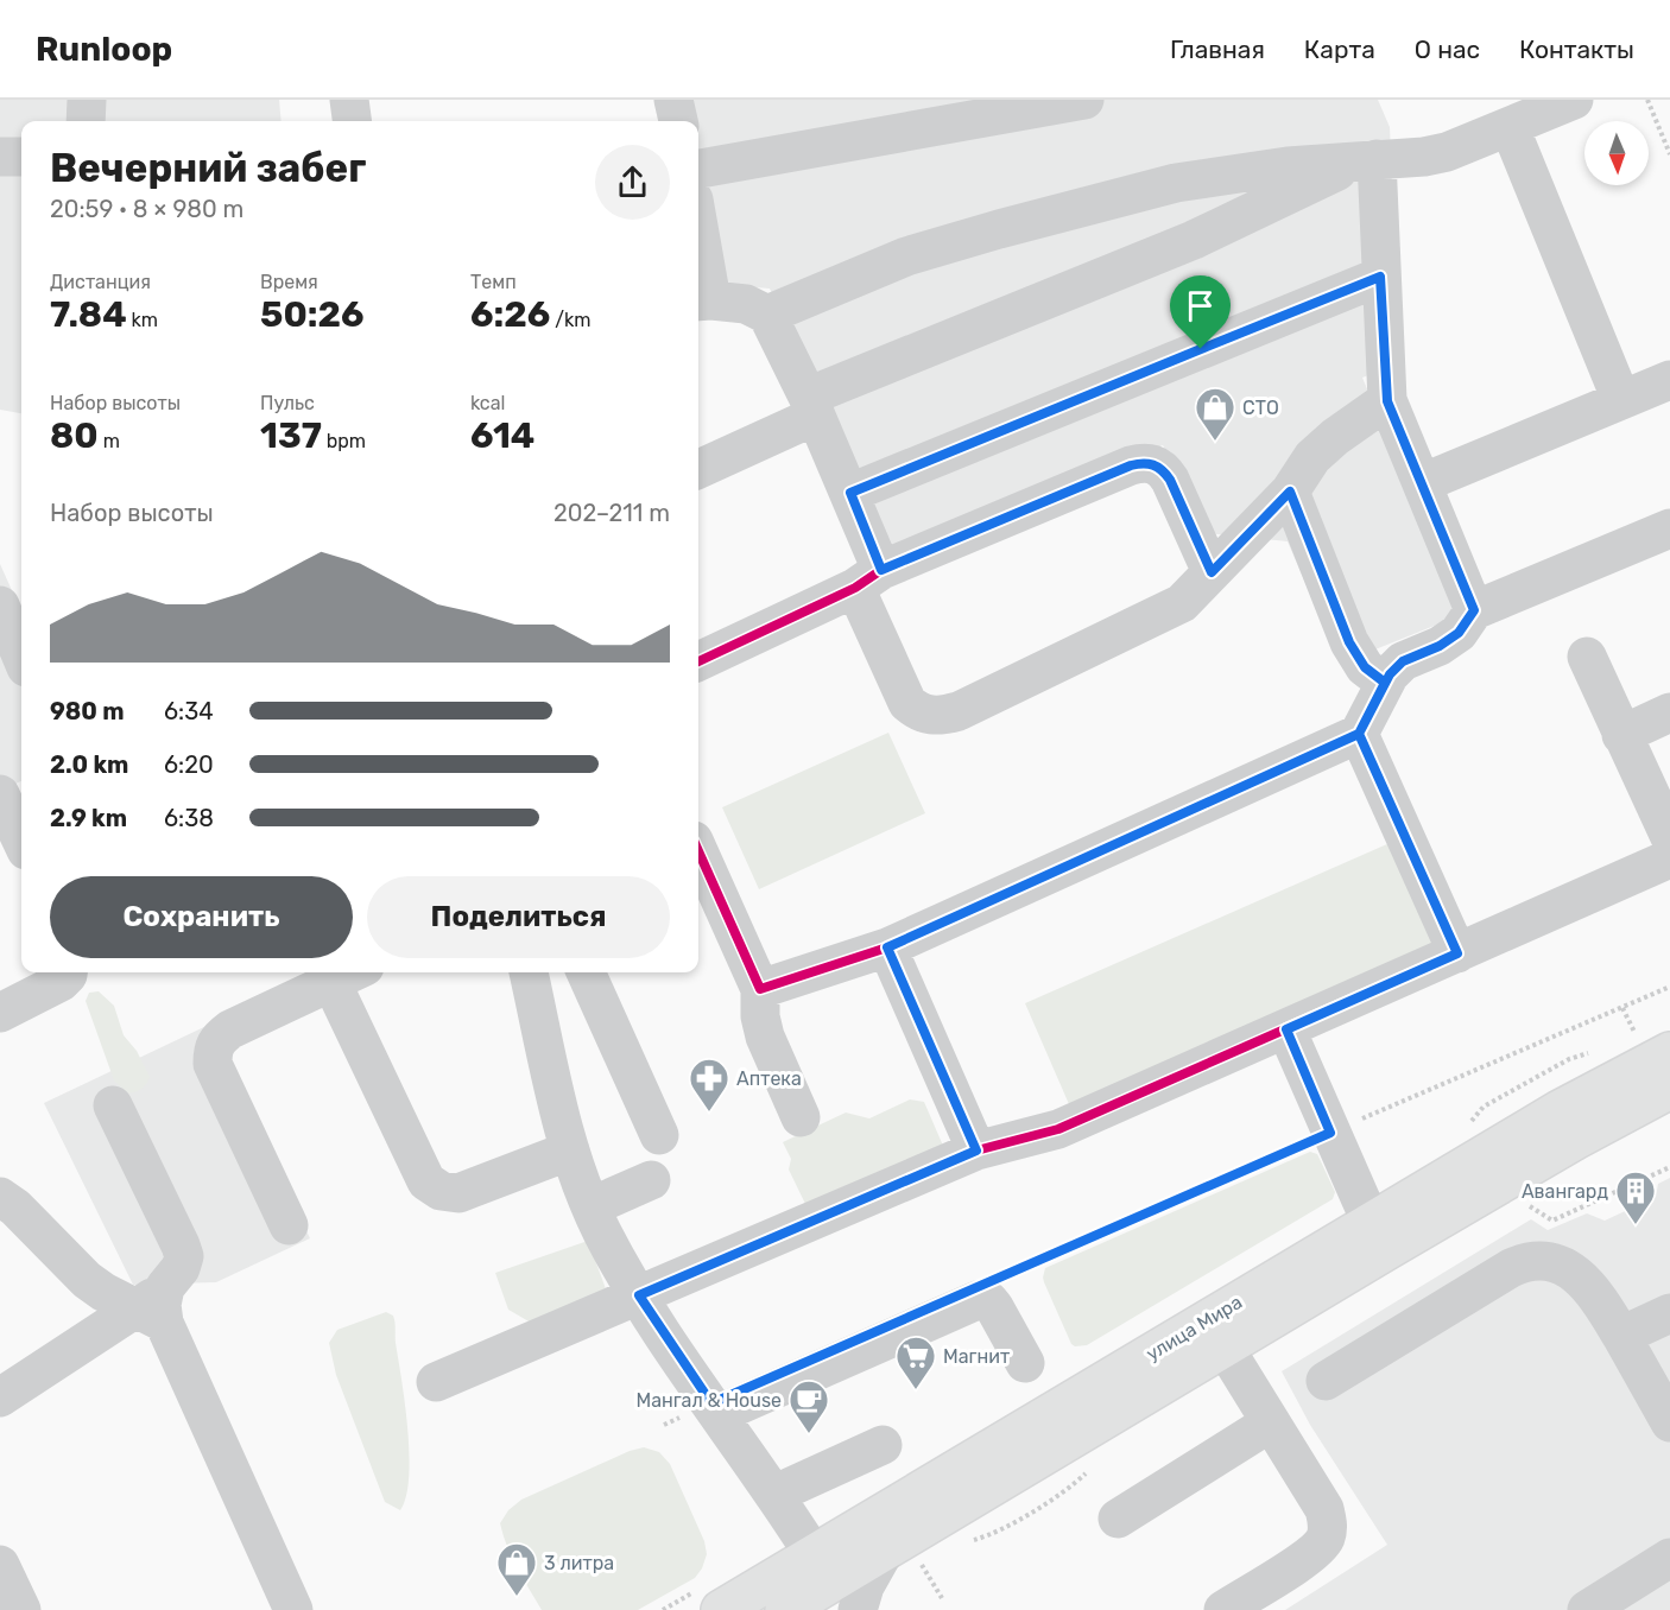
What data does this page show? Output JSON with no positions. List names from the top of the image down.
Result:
{
  "streets": {
    "main road": ["улица Мира"]
  },
  "places": {
    "shop": ["СТО", "3 литра"],
    "pharmacy": ["Аптека"],
    "building": ["Авангард"],
    "supermarket": ["Магнит"],
    "cafe": ["Мангал & House"]
  },
  "north": "bottom",
  "page": {
    "header": "Runloop",
    "nav": [
      "Главная",
      "Карта",
      "О нас",
      "Контакты"
    ],
    "heading": ["Вечерний забег", "20:59 · 8 × 980 m"],
    "stats": [
      ["Дистанция", "7.84 km"],
      ["Время", "50:26"],
      ["Темп", "6:26 /km"],
      ["Набор высоты", "80 m"],
      ["Пульс", "137 bpm"],
      ["kcal", "614"]
    ],
    "chart": ["Набор высоты", "202–211 m"],
    "list": [
      {
        "name": "980 m",
        "note": "6:34"
      },
      {
        "name": "2.0 km",
        "note": "6:20"
      },
      {
        "name": "2.9 km",
        "note": "6:38"
      }
    ],
    "buttons": ["Сохранить", "Поделиться"]
  }
}
